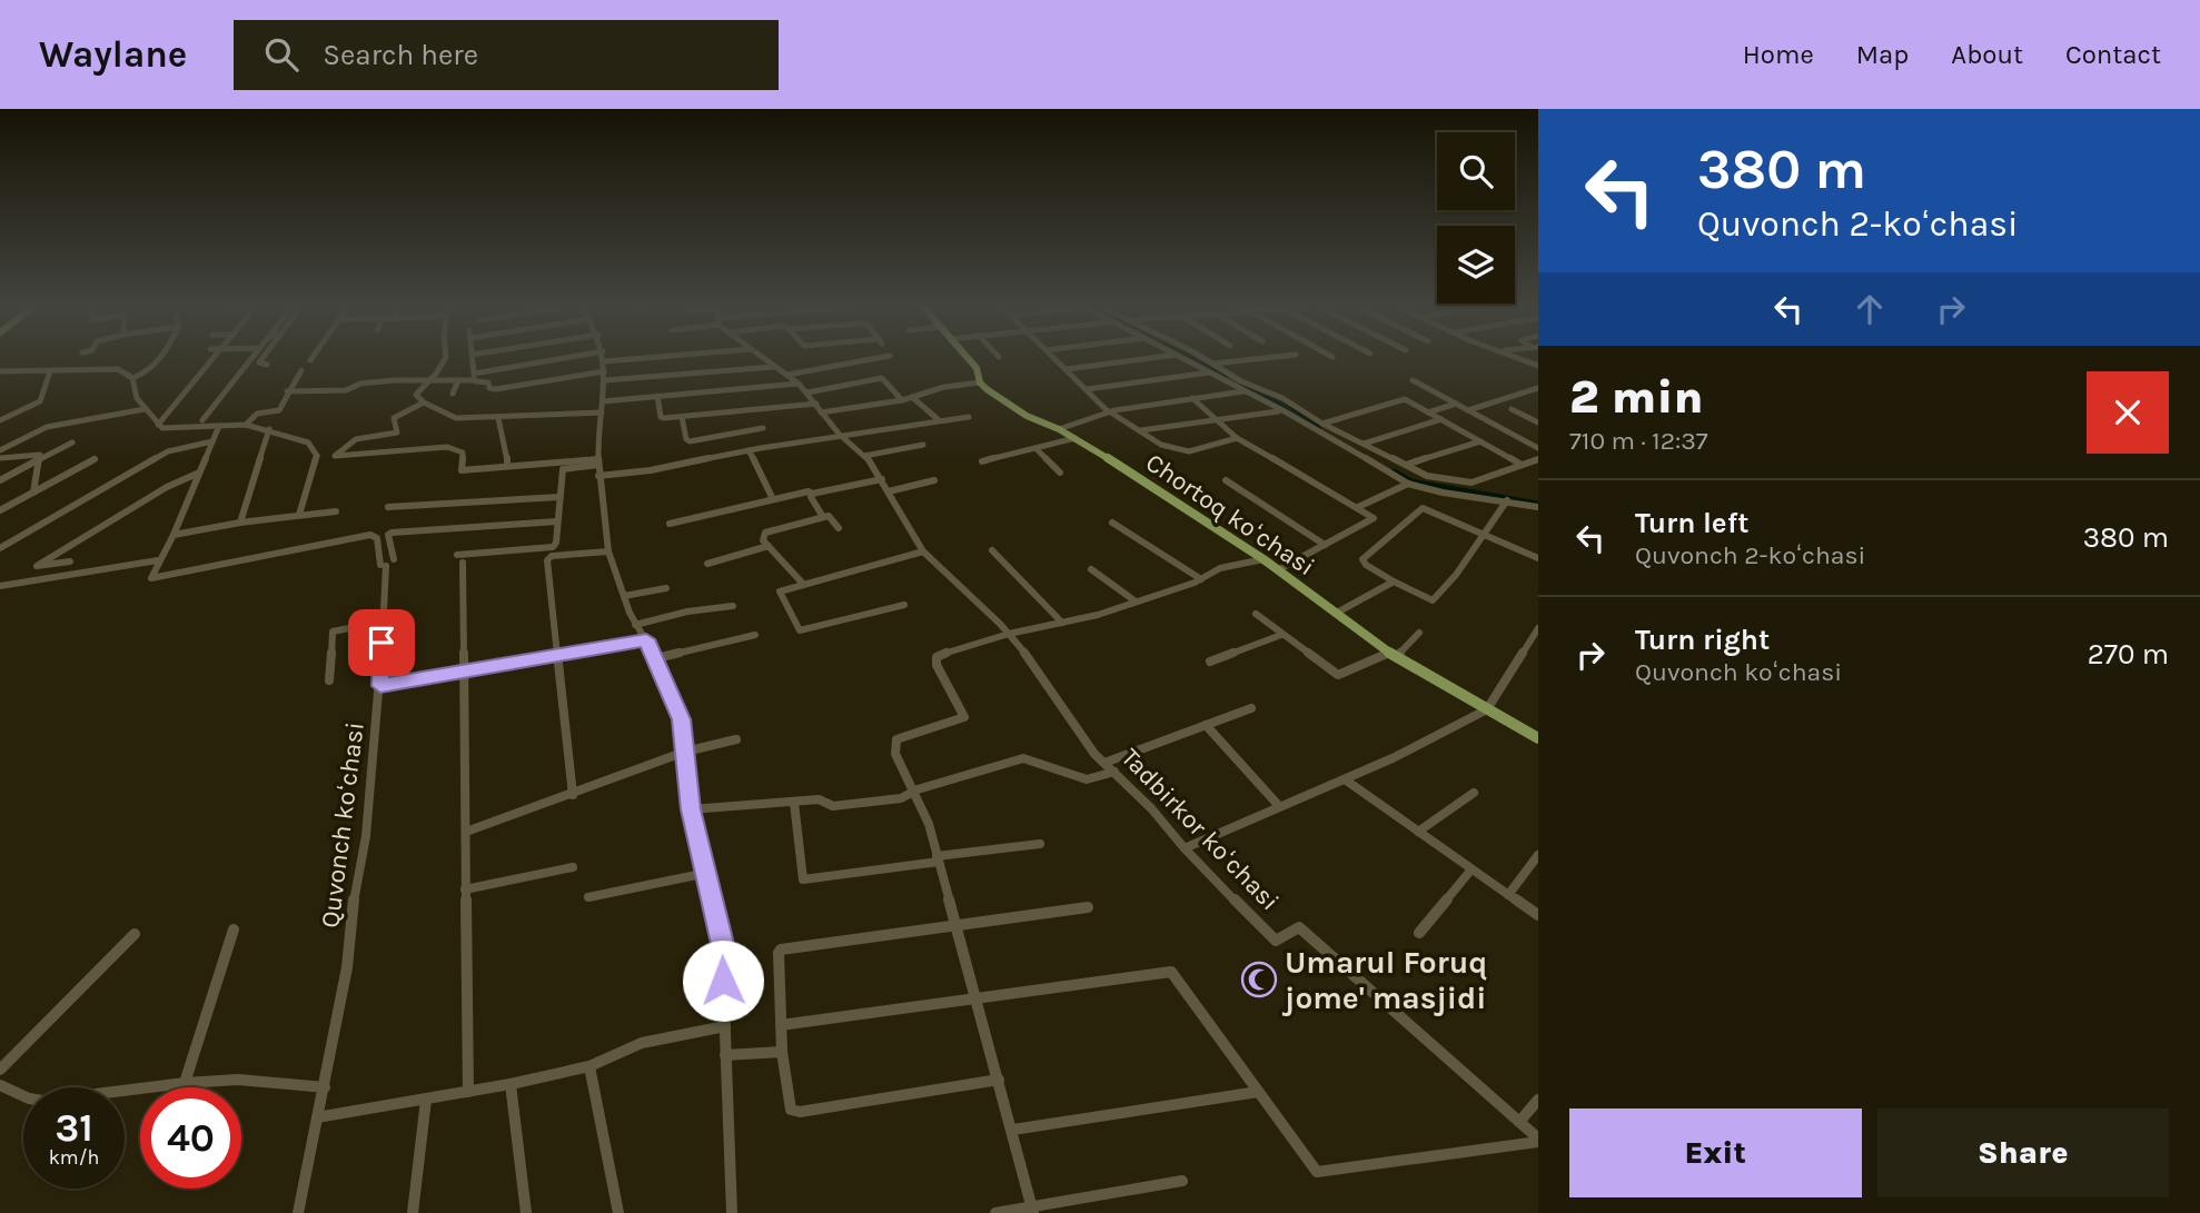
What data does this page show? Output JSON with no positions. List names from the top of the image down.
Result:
{
  "streets": {
    "main road": ["Chortoq koʻchasi"],
    "street": ["Quvonch koʻchasi", "Tadbirkor koʻchasi"]
  },
  "places": {
    "mosque": ["Umarul Foruq jome' masjidi"]
  },
  "page": {
    "header": "Waylane",
    "search": "Search here",
    "nav": [
      "Home",
      "Map",
      "About",
      "Contact"
    ],
    "turn": ["380 m", "Quvonch 2-koʻchasi"],
    "heading": ["2 min", "710 m · 12:37"],
    "list": [
      {
        "name": "Turn left",
        "note": "Quvonch 2-koʻchasi",
        "value": "380 m"
      },
      {
        "name": "Turn right",
        "note": "Quvonch koʻchasi",
        "value": "270 m"
      }
    ],
    "speed": "31 km/h",
    "limit": "40",
    "buttons": ["Exit", "Share"]
  }
}
